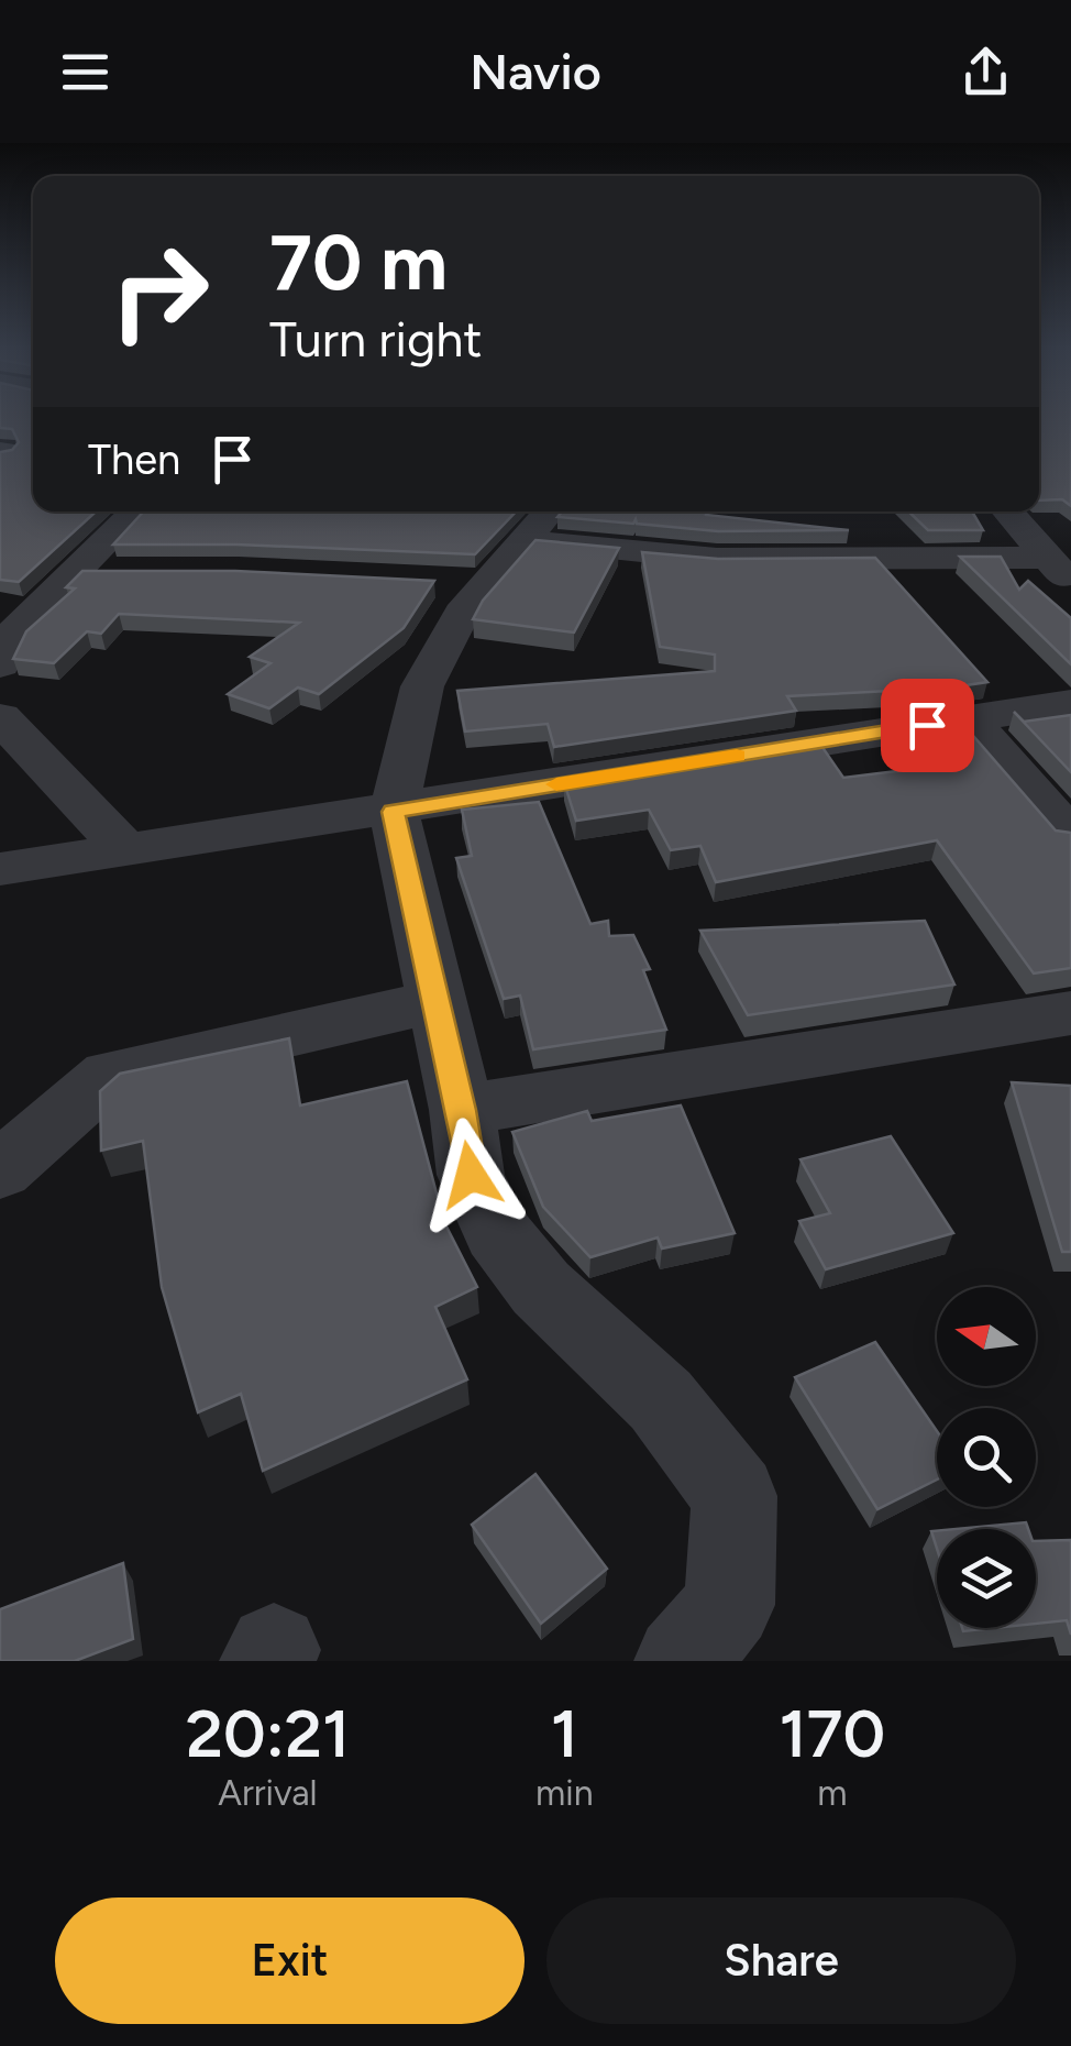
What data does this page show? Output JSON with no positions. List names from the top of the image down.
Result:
{
  "north": "left",
  "page": {
    "header": "Navio",
    "turn": ["70 m", "Turn right"],
    "then": "Then",
    "eta": [
      "20:21",
      "Arrival",
      "1",
      "min",
      "170",
      "m"
    ],
    "buttons": ["Exit", "Share"]
  }
}
